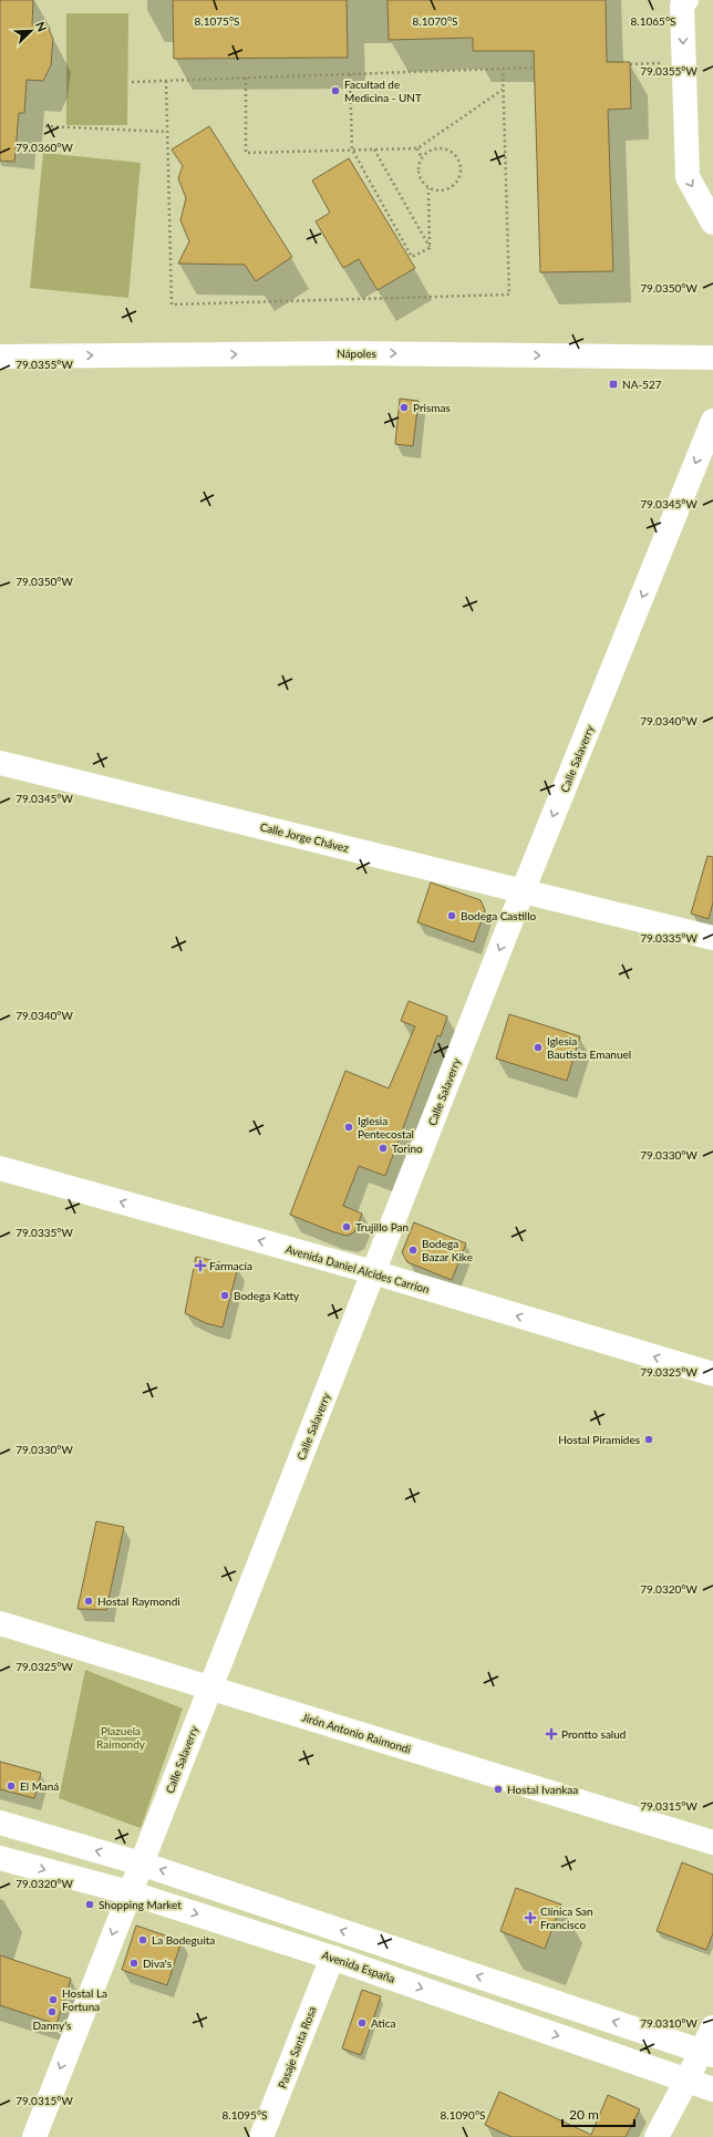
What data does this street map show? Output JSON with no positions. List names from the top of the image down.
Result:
{
  "streets": {
    "main road": [
      "Nápoles",
      "Calle Salaverry",
      "Calle Jorge Chávez",
      "Avenida Daniel Alcides Carrion",
      "Jirón Antonio Raimondi",
      "Avenida España",
      "Pasaje Santa Rosa"
    ]
  },
  "crossings": [
    ["Calle Salaverry", "Calle Jorge Chávez"],
    ["Calle Salaverry", "Avenida Daniel Alcides Carrion"],
    ["Calle Salaverry", "Jirón Antonio Raimondi"],
    ["Calle Salaverry", "Avenida España"],
    ["Avenida España", "Pasaje Santa Rosa"]
  ],
  "one_way": ["Nápoles", "Calle Salaverry", "Avenida Daniel Alcides Carrion"],
  "parks": ["Plazuela Raimondy"],
  "places": {
    "other": [
      "Facultad de Medicina - UNT",
      "Prismas",
      "Bodega Castillo",
      "Iglesia Bautista Emanuel",
      "Iglesia Pentecostal",
      "Torino",
      "Trujillo Pan",
      "Bodega Bazar Kike",
      "Bodega Katty",
      "Hostal Piramides",
      "Hostal Raymondi",
      "El Maná",
      "Hostal Ivankaa",
      "Shopping Market",
      "La Bodeguita",
      "Diva's",
      "Hostal La Fortuna",
      "Danny's",
      "Atica"
    ],
    "transit": ["NA-527"],
    "health": ["Farmacía", "Prontto salud", "Clínica San Francisco"]
  },
  "scale_bar": "20 m",
  "north": "top right",
  "coordinates": [
    "8.1075°S",
    "8.1070°S",
    "8.1065°S",
    "79.0355°W",
    "79.0360°W",
    "79.0350°W",
    "79.0345°W",
    "79.0340°W",
    "79.0335°W",
    "79.0330°W",
    "79.0325°W",
    "79.0320°W",
    "79.0315°W",
    "79.0310°W",
    "8.1095°S",
    "8.1090°S"
  ]
}
